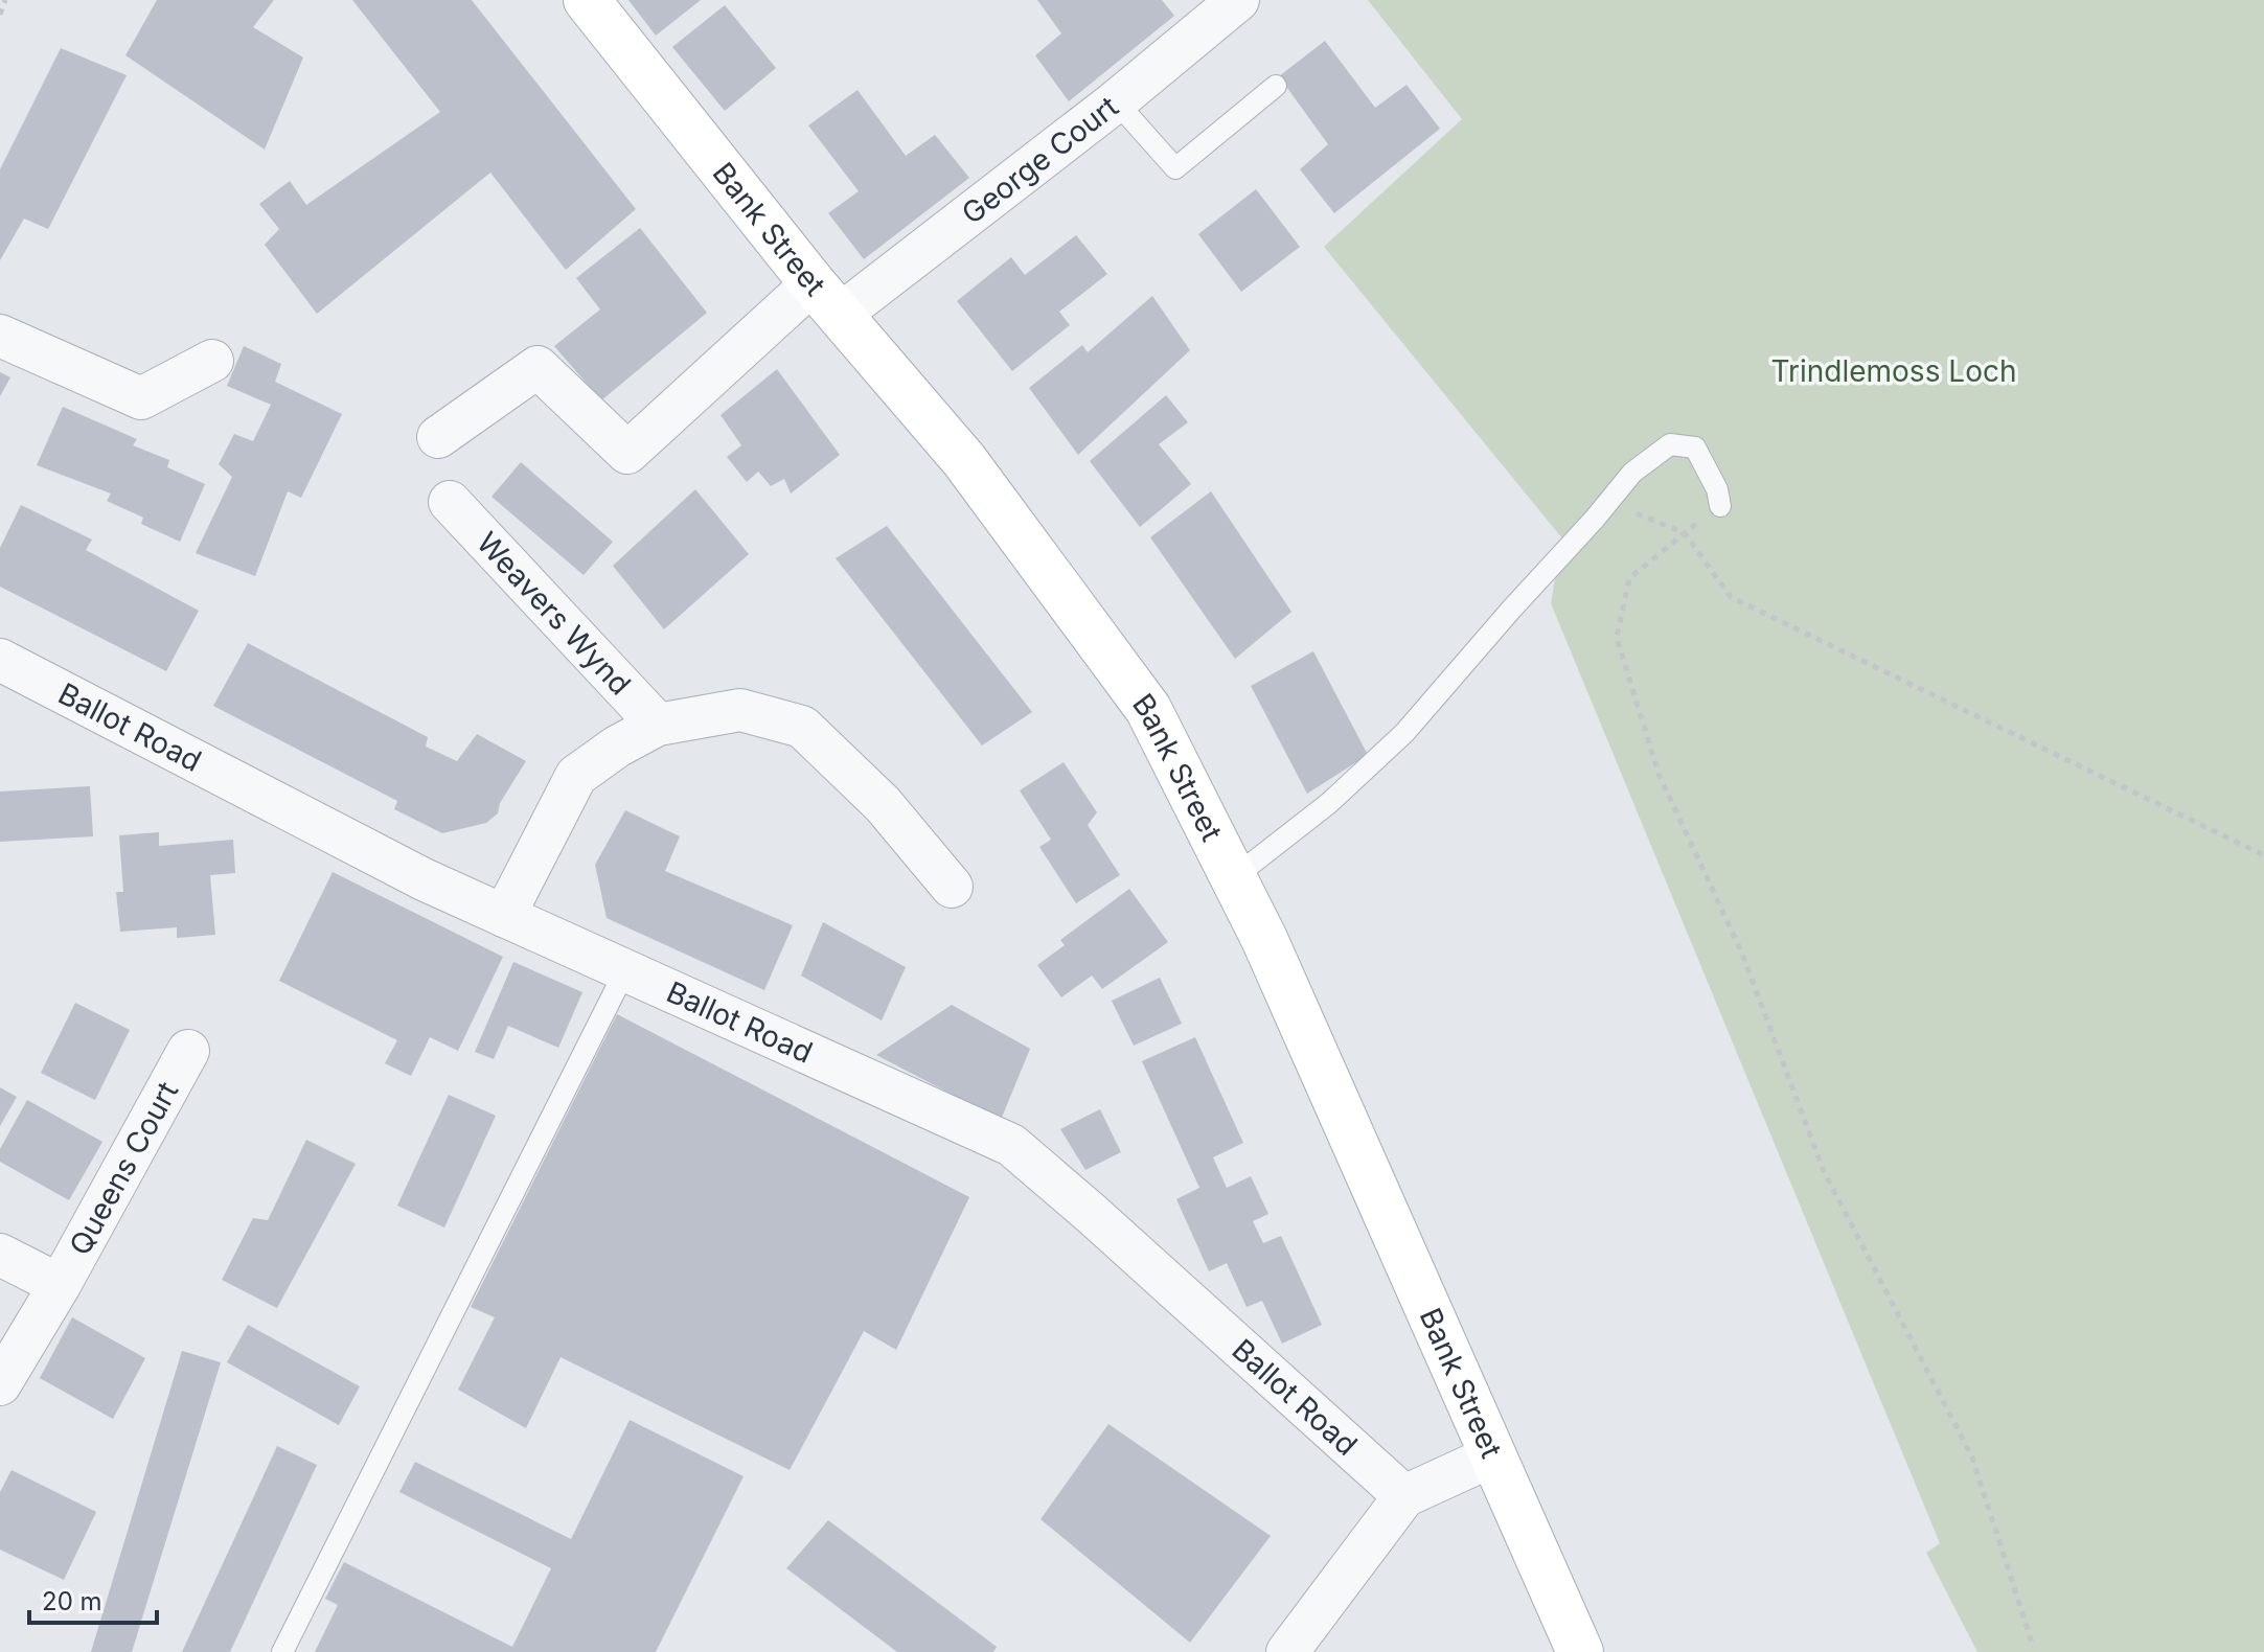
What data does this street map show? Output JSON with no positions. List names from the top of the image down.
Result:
{
  "streets": {
    "main road": ["Bank Street"],
    "street": [
      "George Court",
      "Weavers Wynd",
      "Ballot Road",
      "Queens Court"
    ]
  },
  "crossings": [
    ["George Court", "Bank Street"],
    ["Weavers Wynd", "Ballot Road"]
  ],
  "parks": ["Trindlemoss Loch"],
  "scale_bar": "20 m"
}
